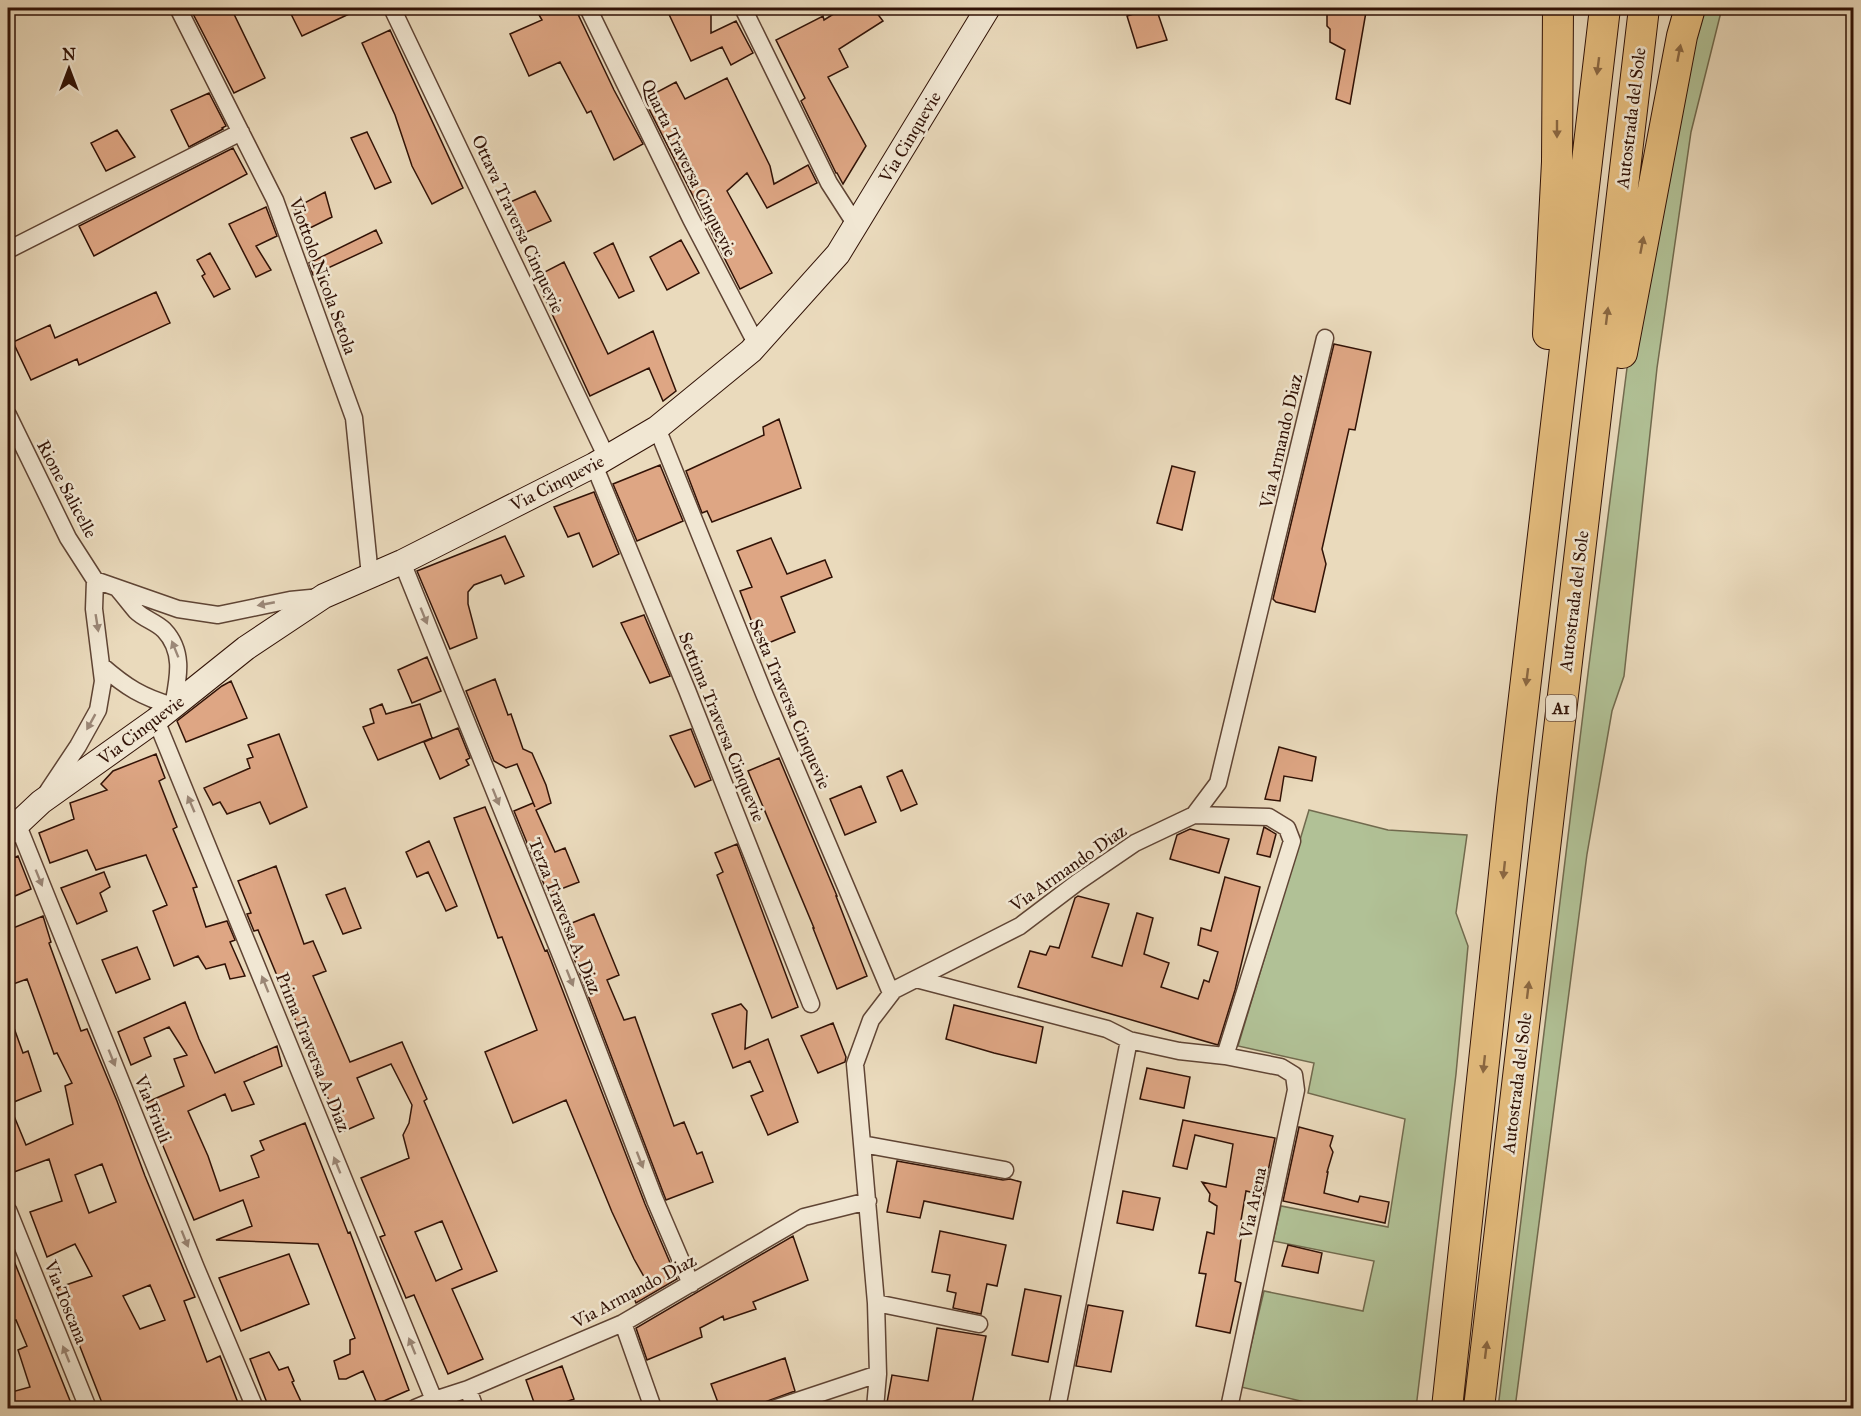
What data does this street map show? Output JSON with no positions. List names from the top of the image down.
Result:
{
  "streets": {
    "highway": ["Autostrada del Sole", "A1"],
    "street": [
      "Via Cinquevie",
      "Quarta Traversa Cinquevie",
      "Ottava Traversa Cinquevie",
      "Viottolo Nicola Setola",
      "Via Armando Diaz",
      "Rione Salicelle",
      "Sesta Traversa Cinquevie",
      "Settima Traversa Cinquevie",
      "Terza Traversa A. Diaz",
      "Prima Traversa A. Diaz",
      "Via Friuli",
      "Via Arena",
      "Via Toscana"
    ]
  },
  "crossings": [
    ["Via Cinquevie", "Quarta Traversa Cinquevie"],
    ["Via Cinquevie", "Ottava Traversa Cinquevie"],
    ["Via Cinquevie", "Viottolo Nicola Setola"],
    ["Via Cinquevie", "Sesta Traversa Cinquevie"],
    ["Via Cinquevie", "Settima Traversa Cinquevie"],
    ["Via Cinquevie", "Terza Traversa A. Diaz"],
    ["Via Cinquevie", "Prima Traversa A. Diaz"],
    ["Via Cinquevie", "Via Friuli"],
    ["Ottava Traversa Cinquevie", "Settima Traversa Cinquevie"],
    ["Via Armando Diaz", "Sesta Traversa Cinquevie"],
    ["Via Armando Diaz", "Terza Traversa A. Diaz"],
    ["Via Armando Diaz", "Prima Traversa A. Diaz"],
    ["Via Armando Diaz", "Via Arena"]
  ],
  "one_way": [
    "Terza Traversa A. Diaz",
    "Prima Traversa A. Diaz",
    "Via Friuli",
    "Via Toscana"
  ],
  "north": "top"
}
